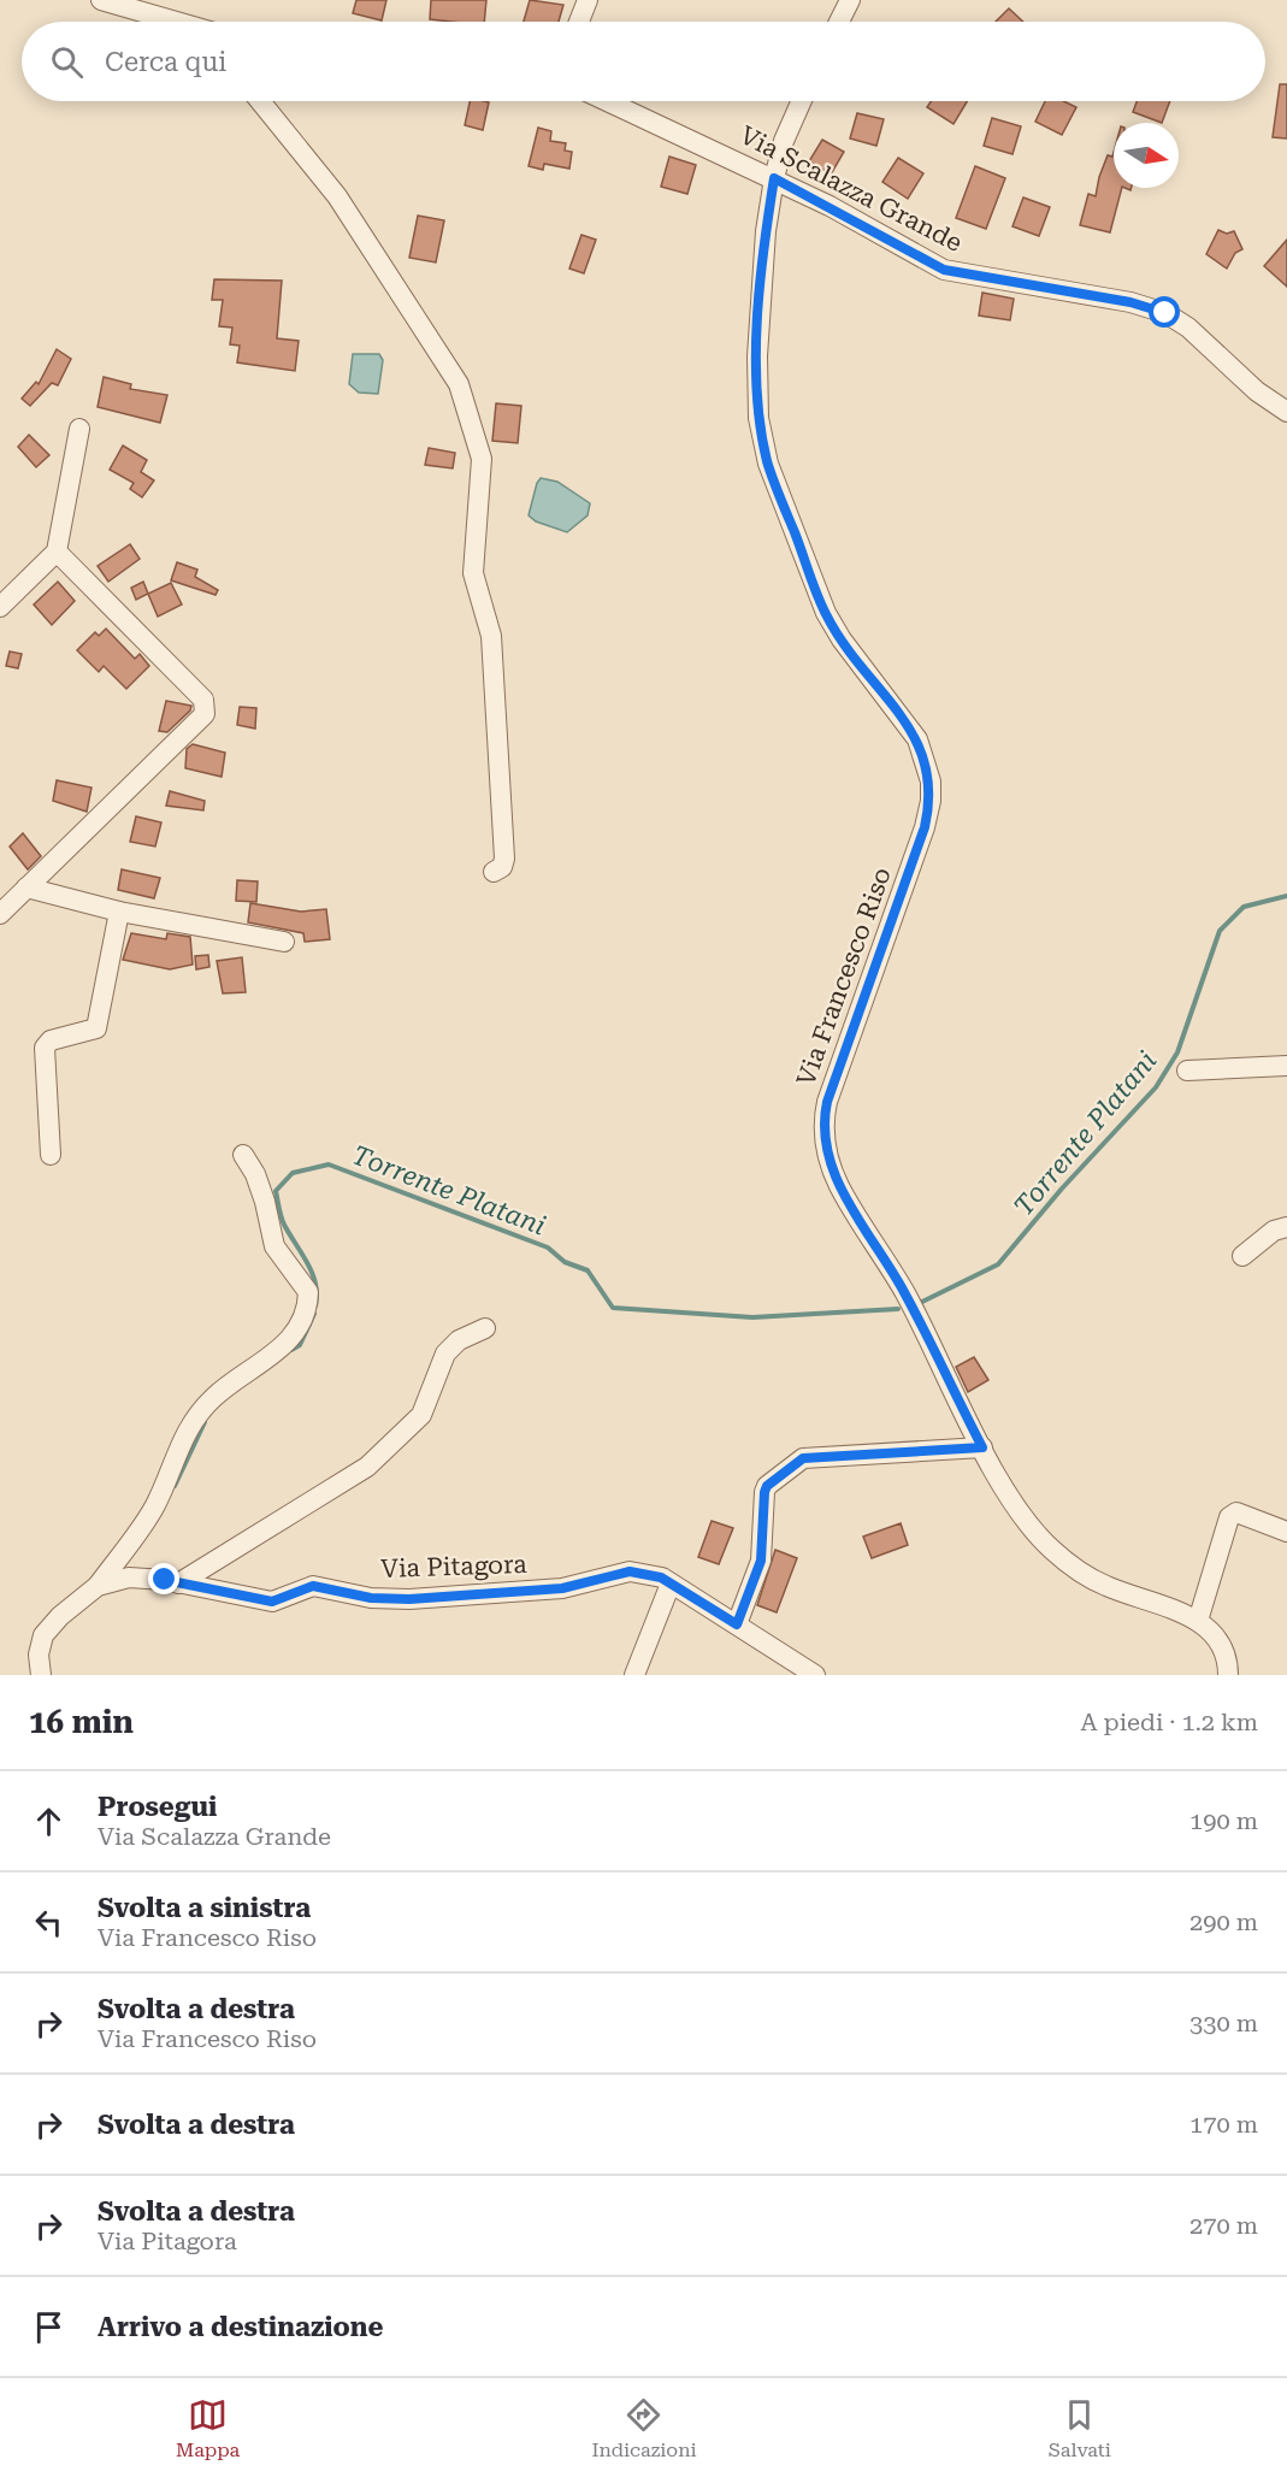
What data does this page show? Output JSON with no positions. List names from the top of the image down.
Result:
{
  "streets": {
    "street": ["Via Scalazza Grande", "Via Francesco Riso", "Via Pitagora"]
  },
  "crossings": [
    ["Via Scalazza Grande", "Via Francesco Riso"]
  ],
  "water": ["Torrente Platani"],
  "north": "right",
  "page": {
    "search": "Cerca qui",
    "heading": ["16 min", "A piedi · 1.2 km"],
    "list": [
      ["Prosegui", "Via Scalazza Grande", "190 m"],
      ["Svolta a sinistra", "Via Francesco Riso", "290 m"],
      ["Svolta a destra", "Via Francesco Riso", "330 m"],
      ["Svolta a destra", "170 m"],
      ["Svolta a destra", "Via Pitagora", "270 m"],
      "Arrivo a destinazione"
    ],
    "nav": ["Mappa", "Indicazioni", "Salvati"]
  }
}
